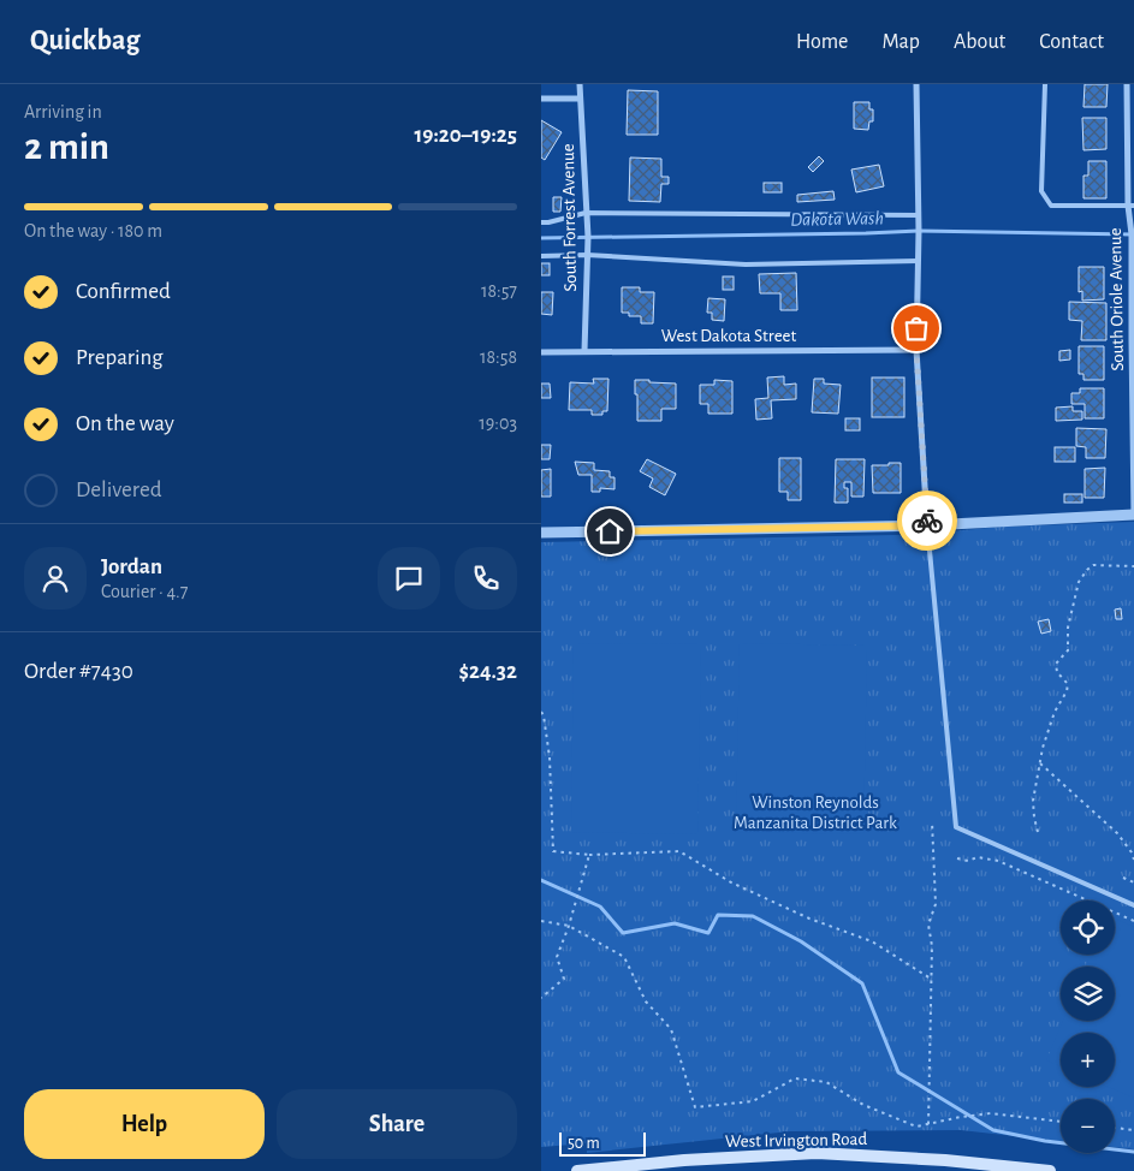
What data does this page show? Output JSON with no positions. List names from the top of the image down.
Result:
{
  "streets": {
    "main road": ["West Irvington Road"],
    "street": ["South Forrest Avenue", "South Oriole Avenue", "West Dakota Street"]
  },
  "crossings": [
    ["South Forrest Avenue", "West Dakota Street"]
  ],
  "water": ["Dakota Wash"],
  "parks": ["Winston Reynolds Manzanita District Park"],
  "scale_bar": "50 m",
  "page": {
    "header": "Quickbag",
    "nav": [
      "Home",
      "Map",
      "About",
      "Contact"
    ],
    "heading": ["2 min", "Arriving in", "19:20–19:25"],
    "panel": [
      "Jordan",
      "Courier · 4.7",
      "Order #7430",
      "$24.32"
    ],
    "bar": "On the way · 180 m",
    "list": [
      ["Confirmed", "18:57"],
      ["Preparing", "18:58"],
      ["On the way", "19:03"],
      "Delivered"
    ],
    "map_buttons": ["+", "−"],
    "buttons": ["Help", "Share"],
    "scale": "50 m"
  }
}
